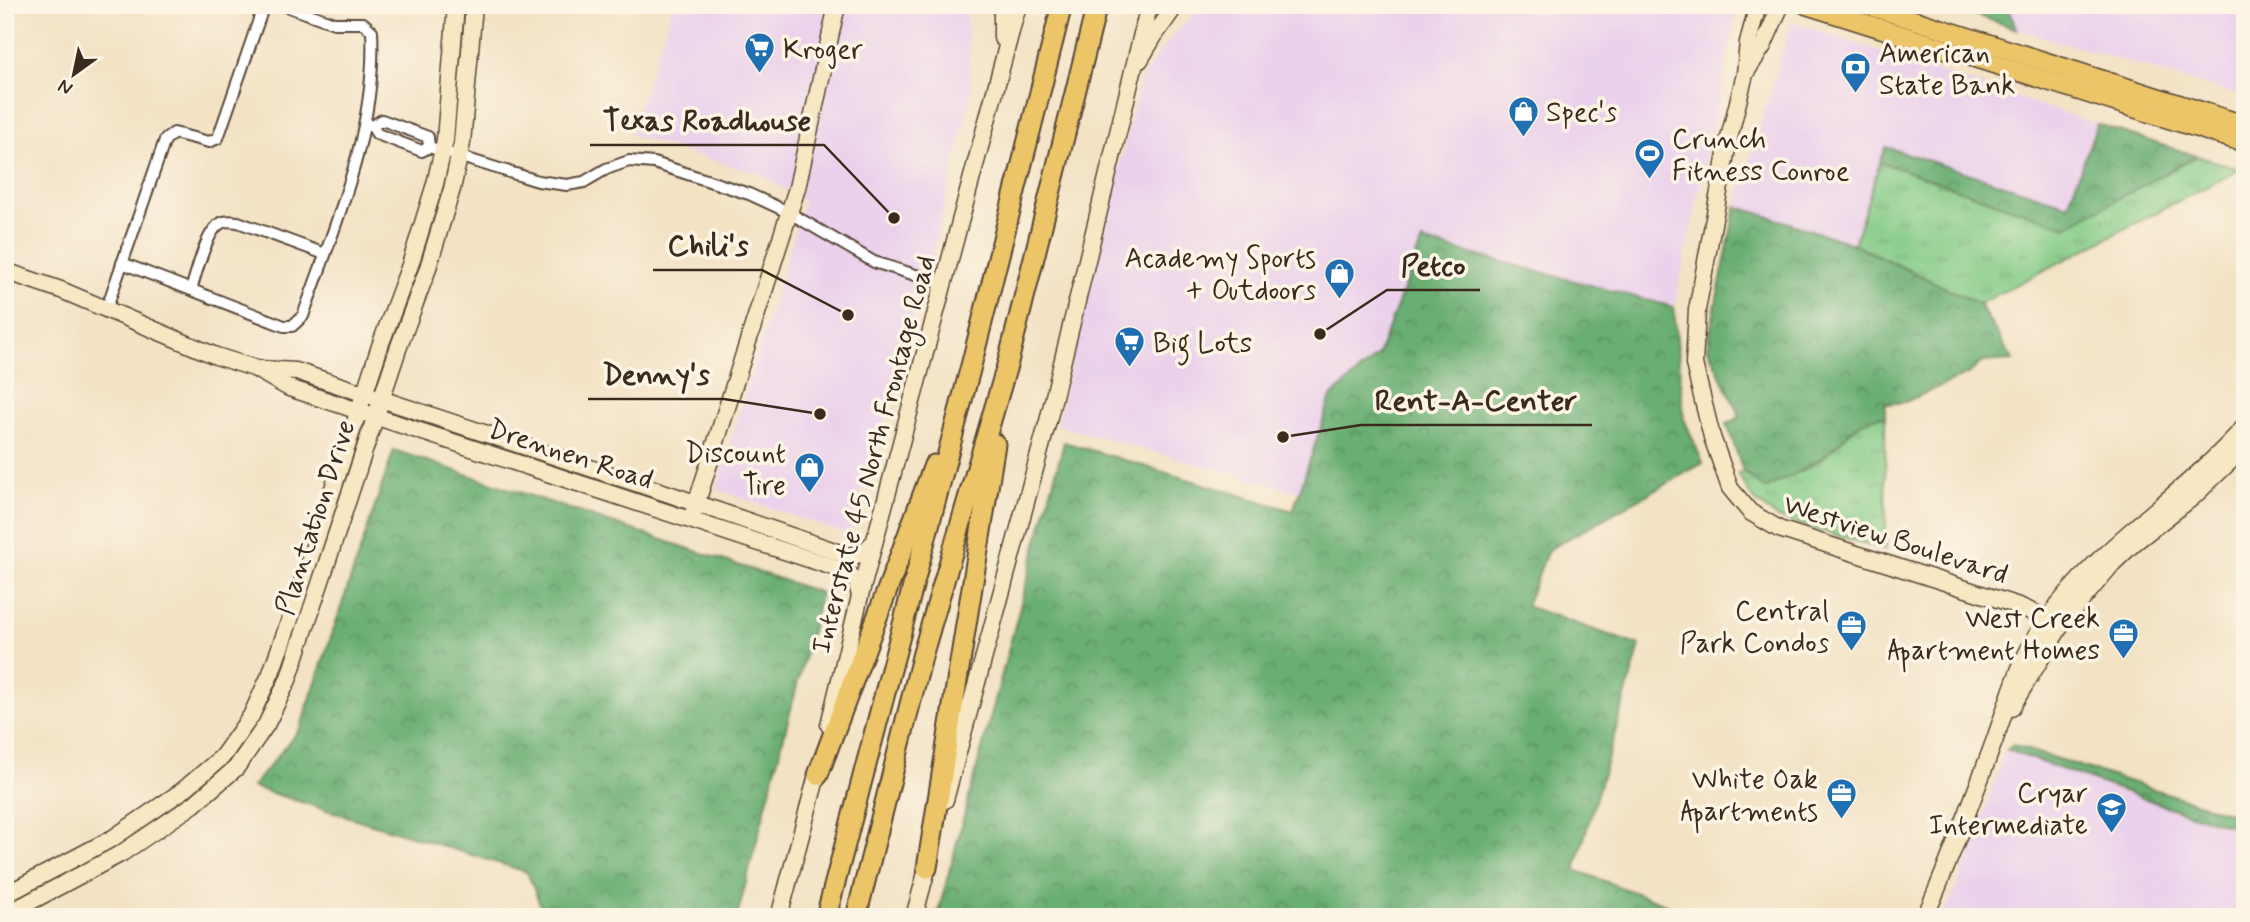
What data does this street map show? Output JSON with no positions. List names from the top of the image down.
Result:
{
  "streets": {
    "street": [
      "Drennen Road",
      "Interstate 45 North Frontage Road",
      "Plantation Drive",
      "Westview Boulevard"
    ]
  },
  "crossings": [
    ["Drennen Road", "Interstate 45 North Frontage Road"],
    ["Drennen Road", "Plantation Drive"]
  ],
  "places": {
    "supermarket": ["Kroger", "Big Lots"],
    "bank": ["American State Bank"],
    "shop": ["Spec's", "Academy Sports + Outdoors", "Discount Tire"],
    "sports": ["Crunch Fitness Conroe"],
    "other": [
      "Texas Roadhouse",
      "Chili's",
      "Petco",
      "Denny's",
      "Rent-A-Center"
    ],
    "office": ["Central Park Condos", "West Creek Apartment Homes", "White Oak Apartments"],
    "school or university": ["Cryar Intermediate"]
  },
  "north": "bottom left"
}
